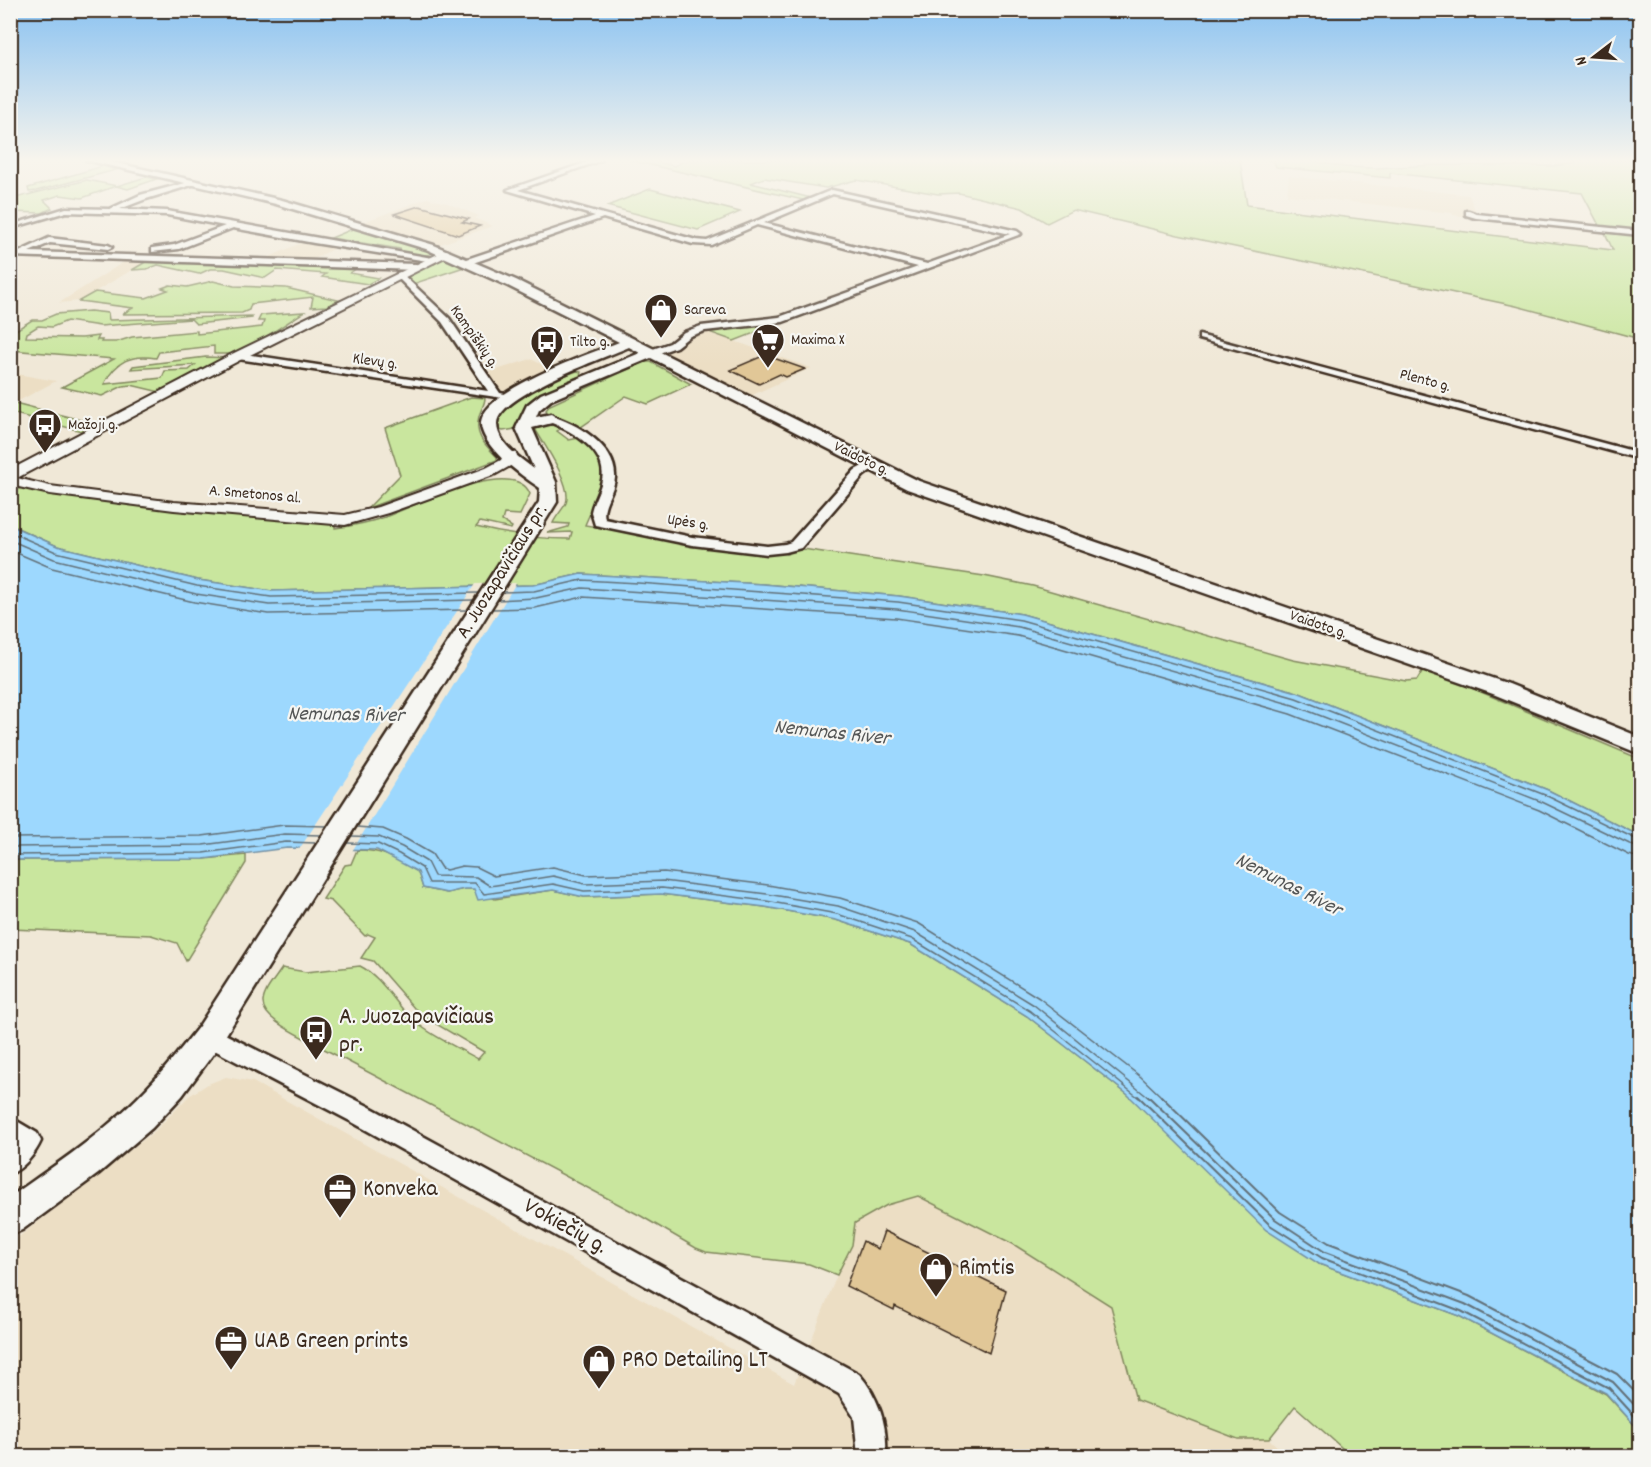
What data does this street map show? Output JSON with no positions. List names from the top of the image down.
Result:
{
  "streets": {
    "main road": ["Vaidoto g.", "A. Juozapavičiaus pr."],
    "street": [
      "Kampiškių g.",
      "Klevų g.",
      "Plento g.",
      "A. Smetonos al.",
      "Upės g.",
      "Vokiečių g."
    ]
  },
  "crossings": [
    ["Kampiškių g.", "Klevų g."],
    ["Vaidoto g.", "Upės g."],
    ["A. Smetonos al.", "A. Juozapavičiaus pr."],
    ["A. Juozapavičiaus pr.", "Vokiečių g."]
  ],
  "water": ["Nemunas River"],
  "places": {
    "shop": ["Sareva", "Rimtis", "PRO Detailing LT"],
    "supermarket": ["Maxima X"],
    "bus stop": ["Tilto g.", "Mažoji g.", "A. Juozapavičiaus pr."],
    "office": ["Konveka", "UAB Green prints"]
  },
  "north": "left"
}
